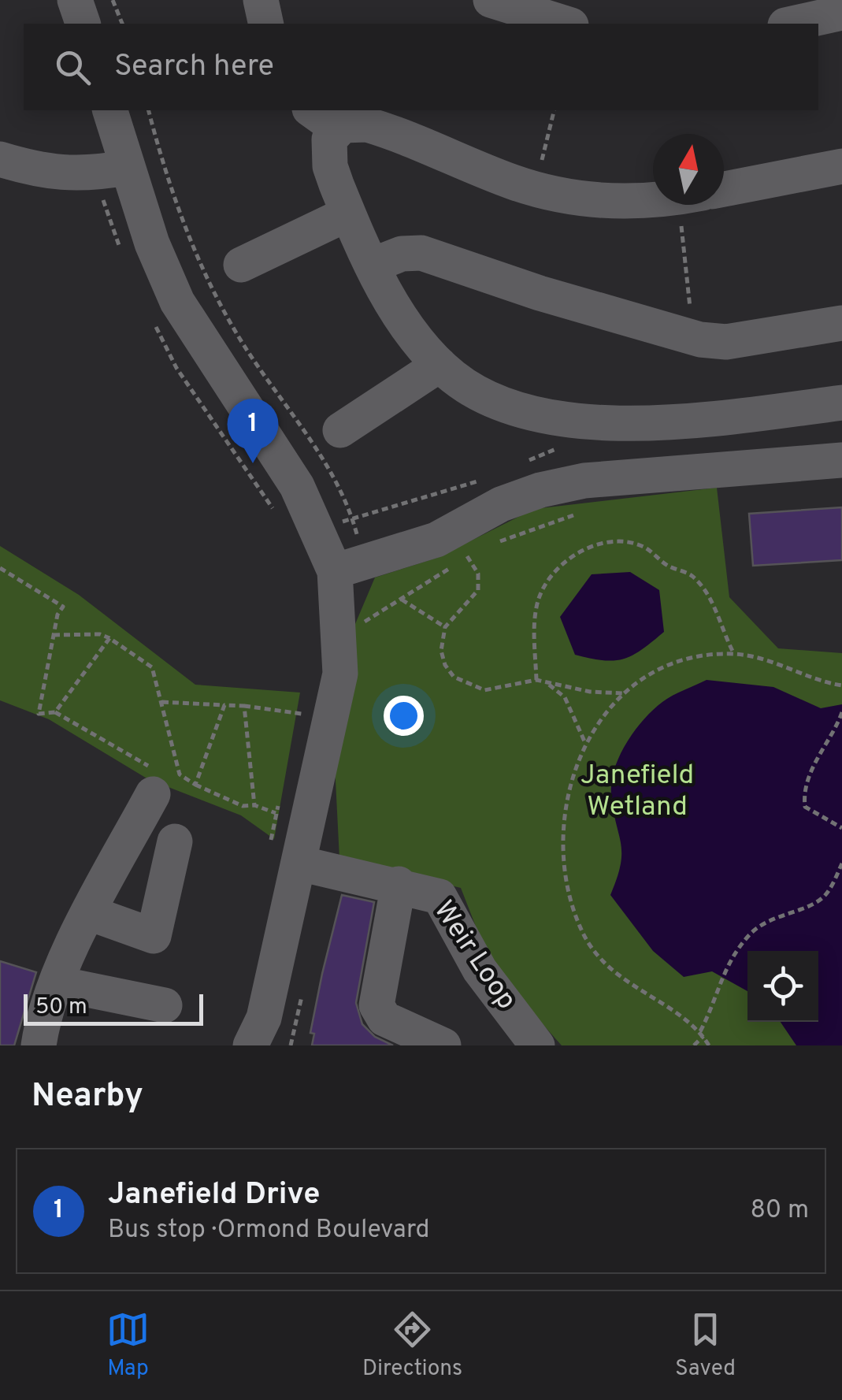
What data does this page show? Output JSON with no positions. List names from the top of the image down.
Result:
{
  "streets": {
    "street": ["Weir Loop"]
  },
  "parks": ["Janefield Wetland"],
  "scale_bar": "50 m",
  "north": "top",
  "page": {
    "search": "Search here",
    "pins": "1",
    "scale": "50 m",
    "heading": "Nearby",
    "list": [
      {
        "mark": "1",
        "name": "Janefield Drive",
        "note": "Bus stop · Ormond Boulevard",
        "value": "80 m"
      }
    ],
    "nav": ["Map", "Directions", "Saved"]
  }
}
